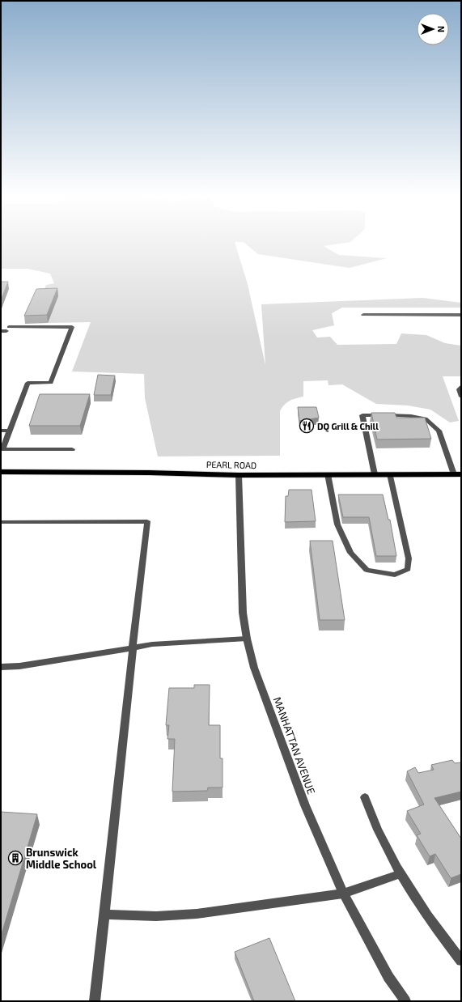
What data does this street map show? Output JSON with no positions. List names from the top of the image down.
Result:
{
  "streets": {
    "main road": ["PEARL ROAD"],
    "street": ["MANHATTAN AVENUE"]
  },
  "crossings": [
    ["PEARL ROAD", "MANHATTAN AVENUE"]
  ],
  "places": {
    "restaurant": ["DQ Grill & Chill"],
    "building": ["Brunswick Middle School"]
  },
  "north": "right"
}
